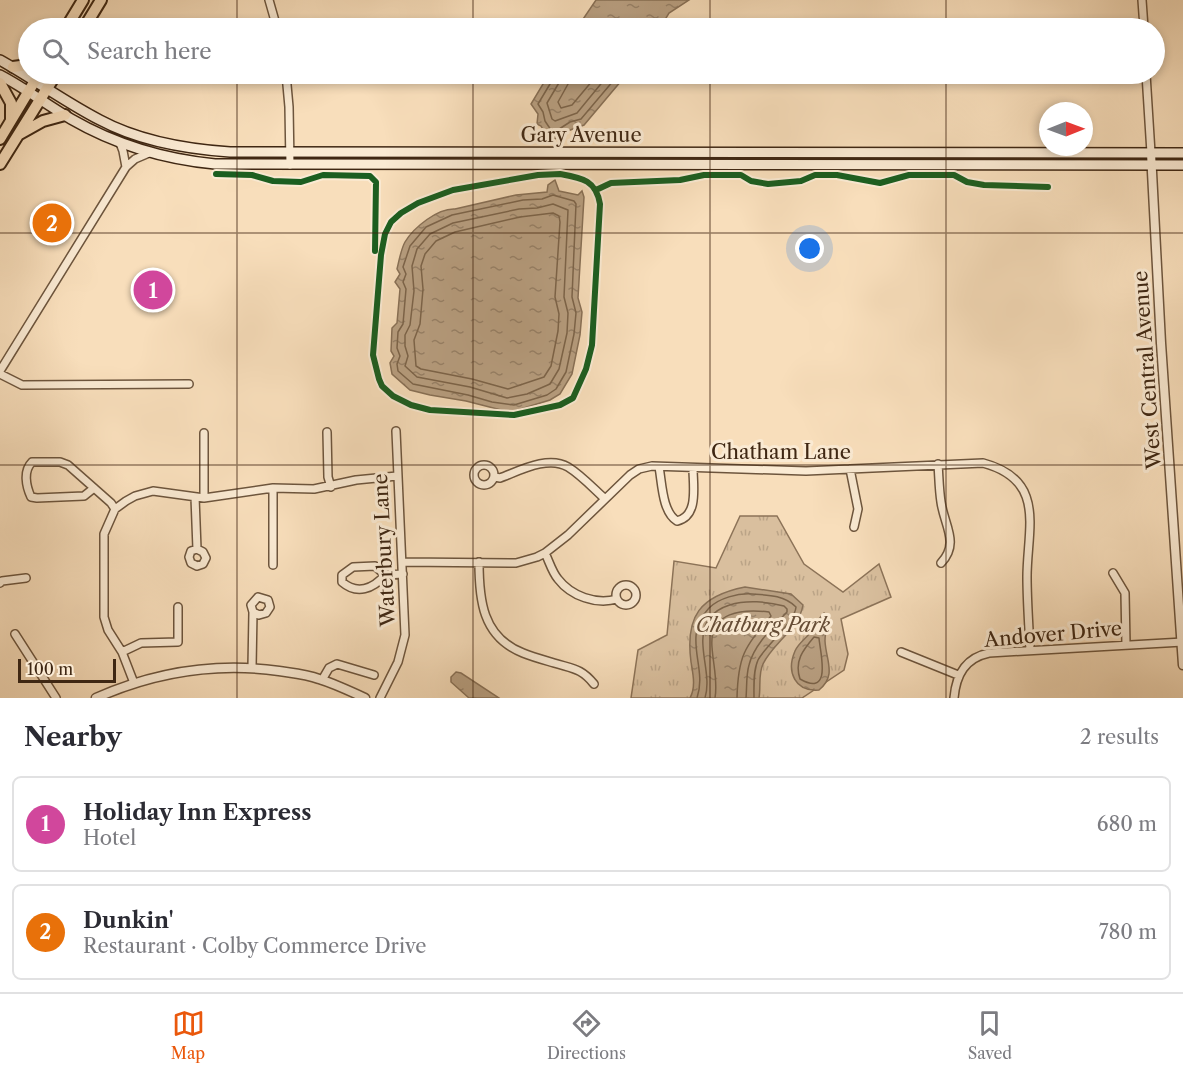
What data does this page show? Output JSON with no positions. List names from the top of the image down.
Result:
{
  "streets": {
    "main road": ["Gary Avenue"],
    "street": [
      "West Central Avenue",
      "Chatham Lane",
      "Waterbury Lane",
      "Andover Drive"
    ]
  },
  "crossings": [
    ["Gary Avenue", "West Central Avenue"],
    ["West Central Avenue", "Andover Drive"],
    ["Chatham Lane", "Waterbury Lane"],
    ["Chatham Lane", "Andover Drive"]
  ],
  "parks": ["Chatburg Park"],
  "scale_bar": "100 m",
  "north": "right",
  "page": {
    "search": "Search here",
    "pins": ["2", "1"],
    "scale": "100 m",
    "heading": ["Nearby", "2 results"],
    "list": [
      {
        "mark": "1",
        "name": "Holiday Inn Express",
        "note": "Hotel",
        "value": "680 m"
      },
      {
        "mark": "2",
        "name": "Dunkin'",
        "note": "Restaurant · Colby Commerce Drive",
        "value": "780 m"
      }
    ],
    "nav": ["Map", "Directions", "Saved"]
  }
}
